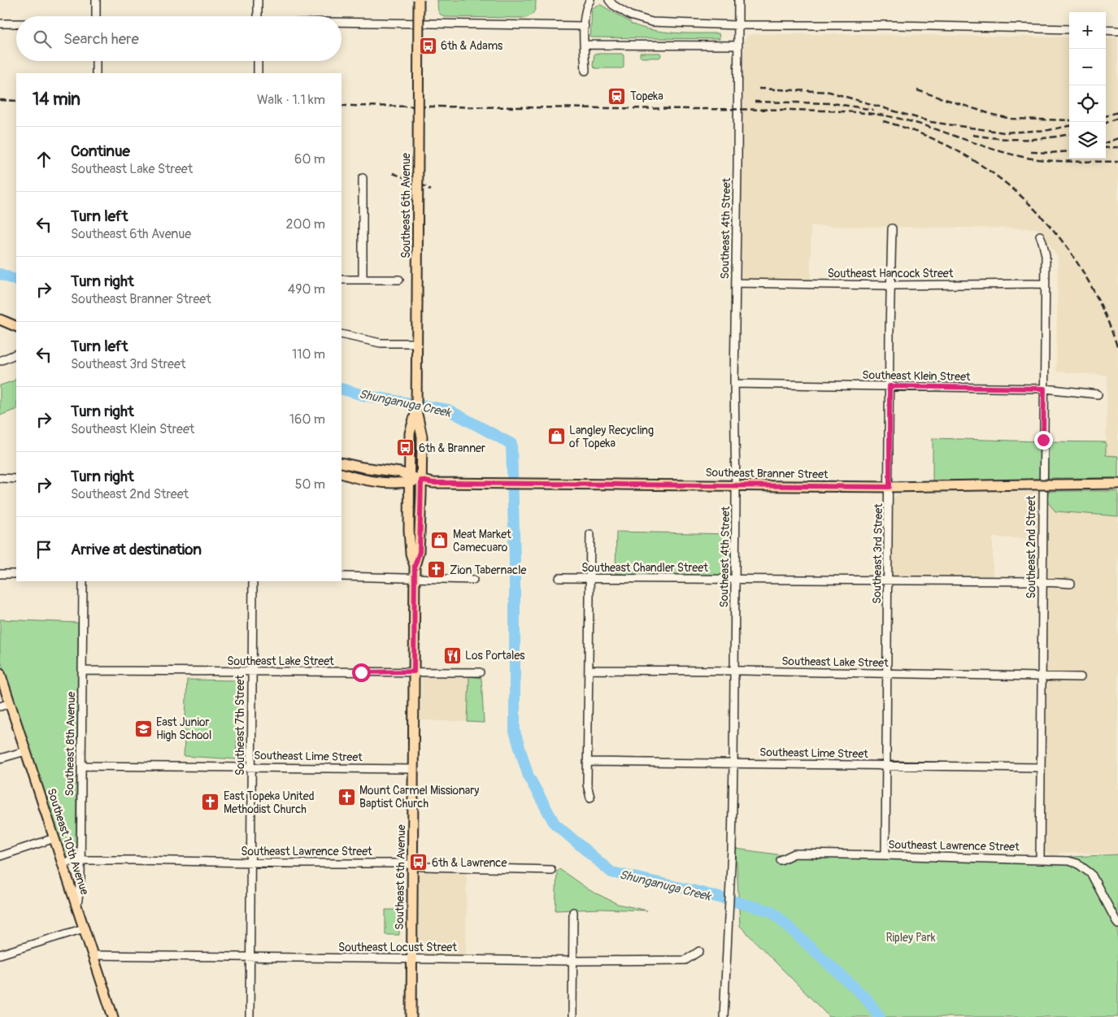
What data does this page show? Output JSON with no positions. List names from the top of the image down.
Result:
{
  "streets": {
    "main road": ["Southeast 6th Avenue", "Southeast Branner Street", "Southeast 10th Avenue"],
    "street": [
      "Southeast 4th Street",
      "Southeast Hancock Street",
      "Southeast Klein Street",
      "Southeast 2nd Street",
      "Southeast 3rd Street",
      "Southeast Chandler Street",
      "Southeast Lake Street",
      "Southeast 7th Street",
      "Southeast 8th Avenue",
      "Southeast Lime Street",
      "Southeast Lawrence Street",
      "Southeast Locust Street"
    ]
  },
  "crossings": [
    ["Southeast 6th Avenue", "Southeast Branner Street"],
    ["Southeast 6th Avenue", "Southeast Lake Street"],
    ["Southeast 6th Avenue", "Southeast Lime Street"],
    ["Southeast 6th Avenue", "Southeast Lawrence Street"],
    ["Southeast 6th Avenue", "Southeast Locust Street"],
    ["Southeast 4th Street", "Southeast Hancock Street"],
    ["Southeast 4th Street", "Southeast Klein Street"],
    ["Southeast 4th Street", "Southeast Branner Street"],
    ["Southeast 4th Street", "Southeast Chandler Street"],
    ["Southeast 4th Street", "Southeast Lake Street"],
    ["Southeast 4th Street", "Southeast Lime Street"],
    ["Southeast Hancock Street", "Southeast 2nd Street"],
    ["Southeast Hancock Street", "Southeast 3rd Street"],
    ["Southeast Klein Street", "Southeast 2nd Street"],
    ["Southeast Klein Street", "Southeast 3rd Street"],
    ["Southeast Branner Street", "Southeast 3rd Street"],
    ["Southeast 2nd Street", "Southeast Chandler Street"],
    ["Southeast 2nd Street", "Southeast Lake Street"],
    ["Southeast 2nd Street", "Southeast Lime Street"],
    ["Southeast 2nd Street", "Southeast Lawrence Street"],
    ["Southeast 3rd Street", "Southeast Chandler Street"],
    ["Southeast 3rd Street", "Southeast Lake Street"],
    ["Southeast 3rd Street", "Southeast Lime Street"],
    ["Southeast 3rd Street", "Southeast Lawrence Street"],
    ["Southeast Lake Street", "Southeast 7th Street"],
    ["Southeast Lake Street", "Southeast 8th Avenue"],
    ["Southeast 7th Street", "Southeast Lime Street"],
    ["Southeast 7th Street", "Southeast Lawrence Street"],
    ["Southeast 7th Street", "Southeast Locust Street"],
    ["Southeast 8th Avenue", "Southeast Lime Street"],
    ["Southeast 8th Avenue", "Southeast 10th Avenue"],
    ["Southeast 8th Avenue", "Southeast Lawrence Street"],
    ["Southeast 10th Avenue", "Southeast Lawrence Street"],
    ["Southeast 10th Avenue", "Southeast Locust Street"]
  ],
  "water": ["Shunganuga Creek"],
  "parks": ["Ripley Park"],
  "places": {
    "bus stop": ["6th & Adams", "6th & Branner", "6th & Lawrence"],
    "station": ["Topeka"],
    "shop": ["Langley Recycling of Topeka", "Meat Market Camecuaro"],
    "church": ["Zion Tabernacle", "Mount Carmel Missionary Baptist Church", "East Topeka United Methodist Church"],
    "restaurant": ["Los Portales"],
    "school or university": ["East Junior High School"]
  },
  "page": {
    "map_buttons": ["+", "−"],
    "search": "Search here",
    "heading": ["14 min", "Walk · 1.1 km"],
    "list": [
      ["Continue", "Southeast Lake Street", "60 m"],
      ["Turn left", "Southeast 6th Avenue", "200 m"],
      ["Turn right", "Southeast Branner Street", "490 m"],
      ["Turn left", "Southeast 3rd Street", "110 m"],
      ["Turn right", "Southeast Klein Street", "160 m"],
      ["Turn right", "Southeast 2nd Street", "50 m"],
      "Arrive at destination"
    ]
  }
}
